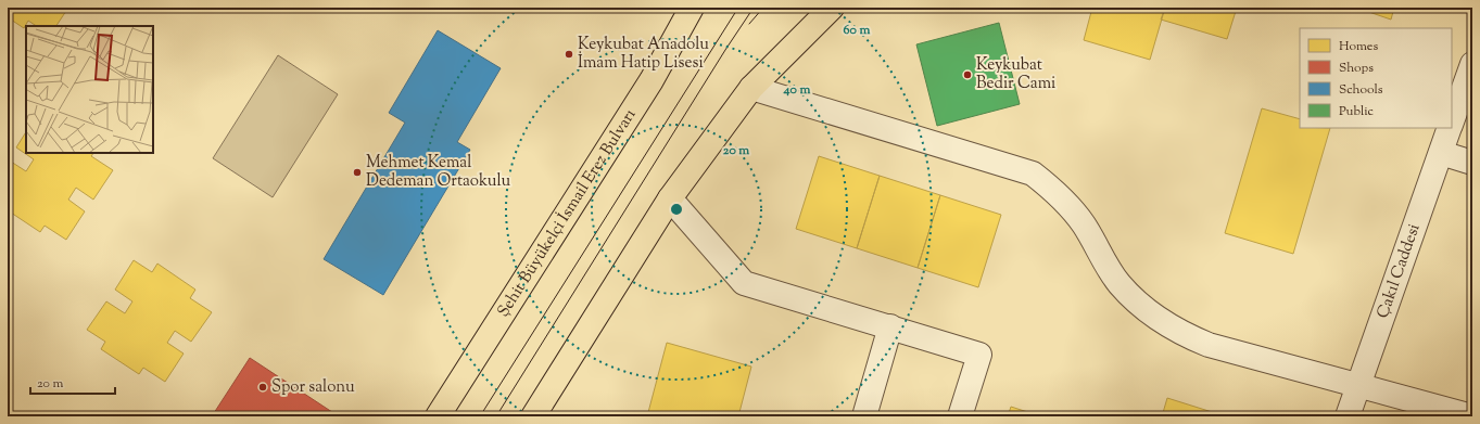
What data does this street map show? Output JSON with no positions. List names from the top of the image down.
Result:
{
  "streets": {
    "main road": ["Şehit Büyükelçi İsmail Erez Bulvarı"],
    "street": ["Çakıl Caddesi"]
  },
  "places": [
    "Keykubat Anadolu İmam Hatip Lisesi",
    "Keykubat Bedir Cami",
    "Mehmet Kemal Dedeman Ortaokulu",
    "Spor salonu"
  ],
  "legend": [
    "Homes",
    "Shops",
    "Schools",
    "Public"
  ],
  "scale_bar": "20 m",
  "rings": ["60 m", "40 m", "20 m"]
}
